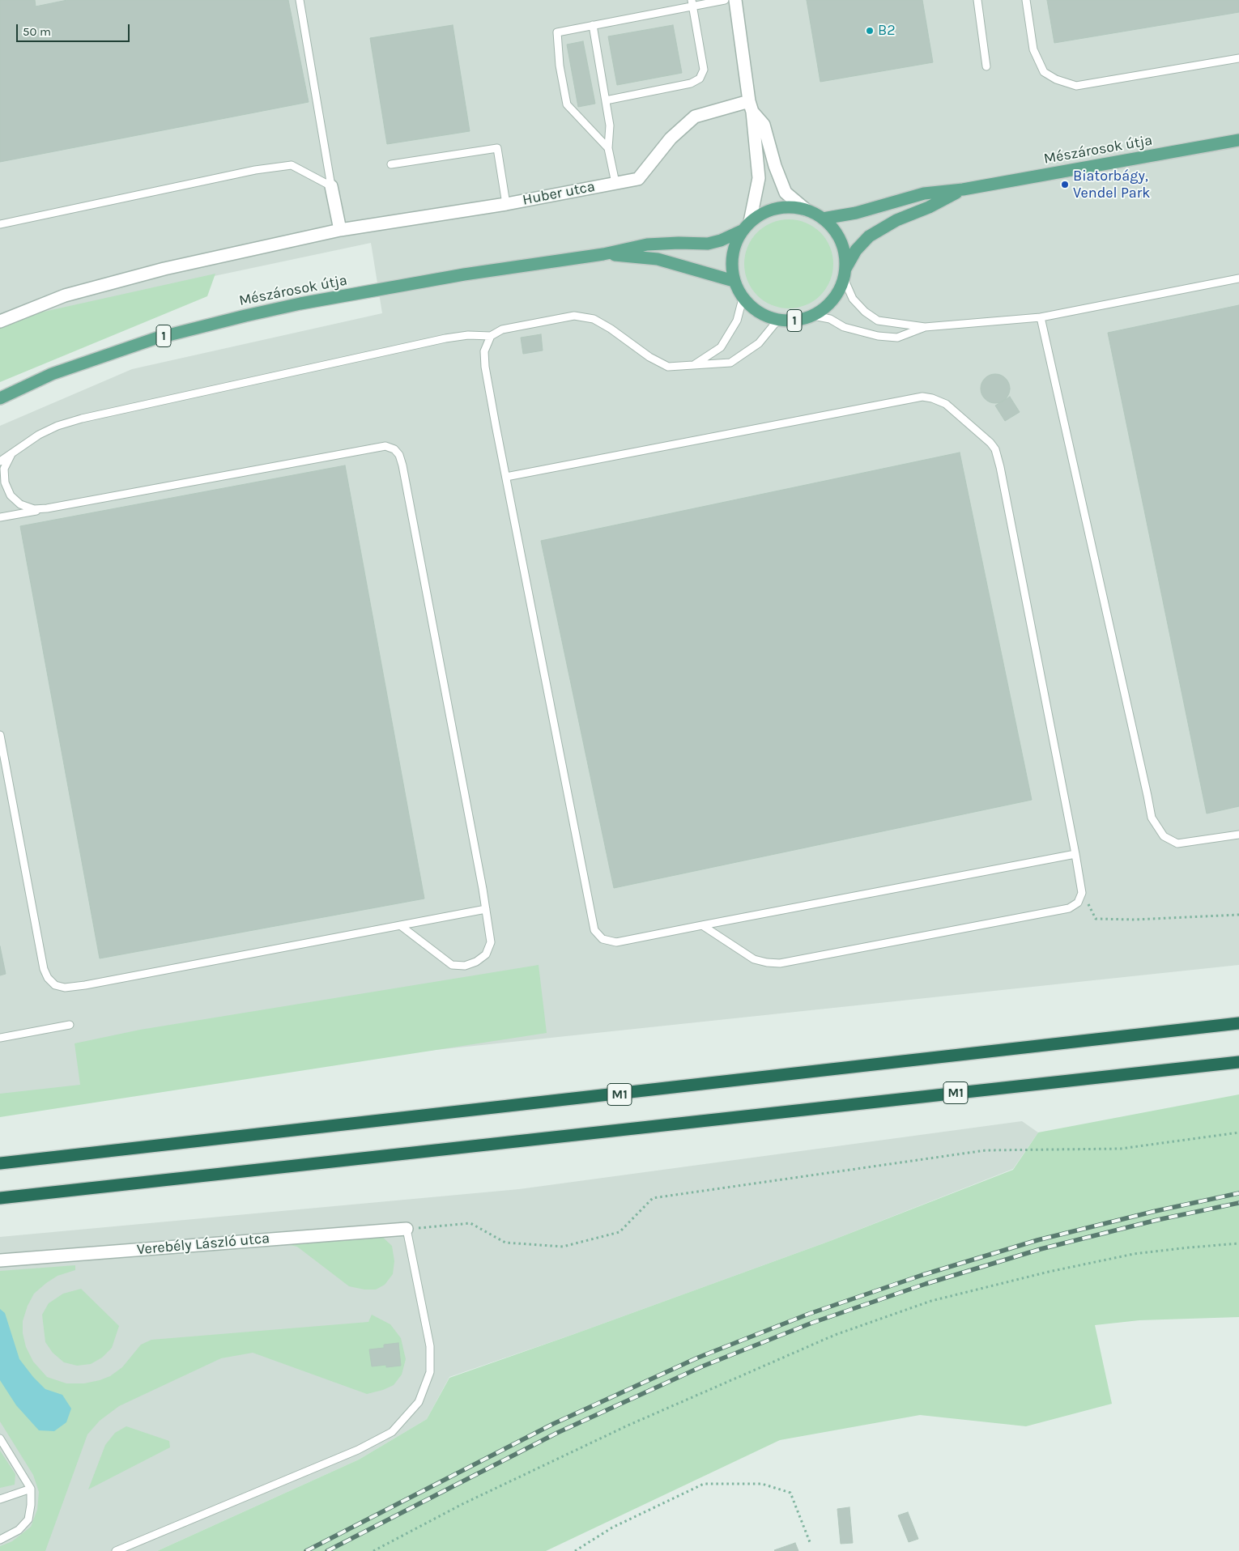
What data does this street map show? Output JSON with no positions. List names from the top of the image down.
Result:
{
  "streets": {
    "highway": ["M1"],
    "main road": ["Mészárosok útja", "1"],
    "street": ["Huber utca", "Verebély László utca"]
  },
  "places": ["B2", "Biatorbágy, Vendel Park"],
  "scale_bar": "50 m"
}
